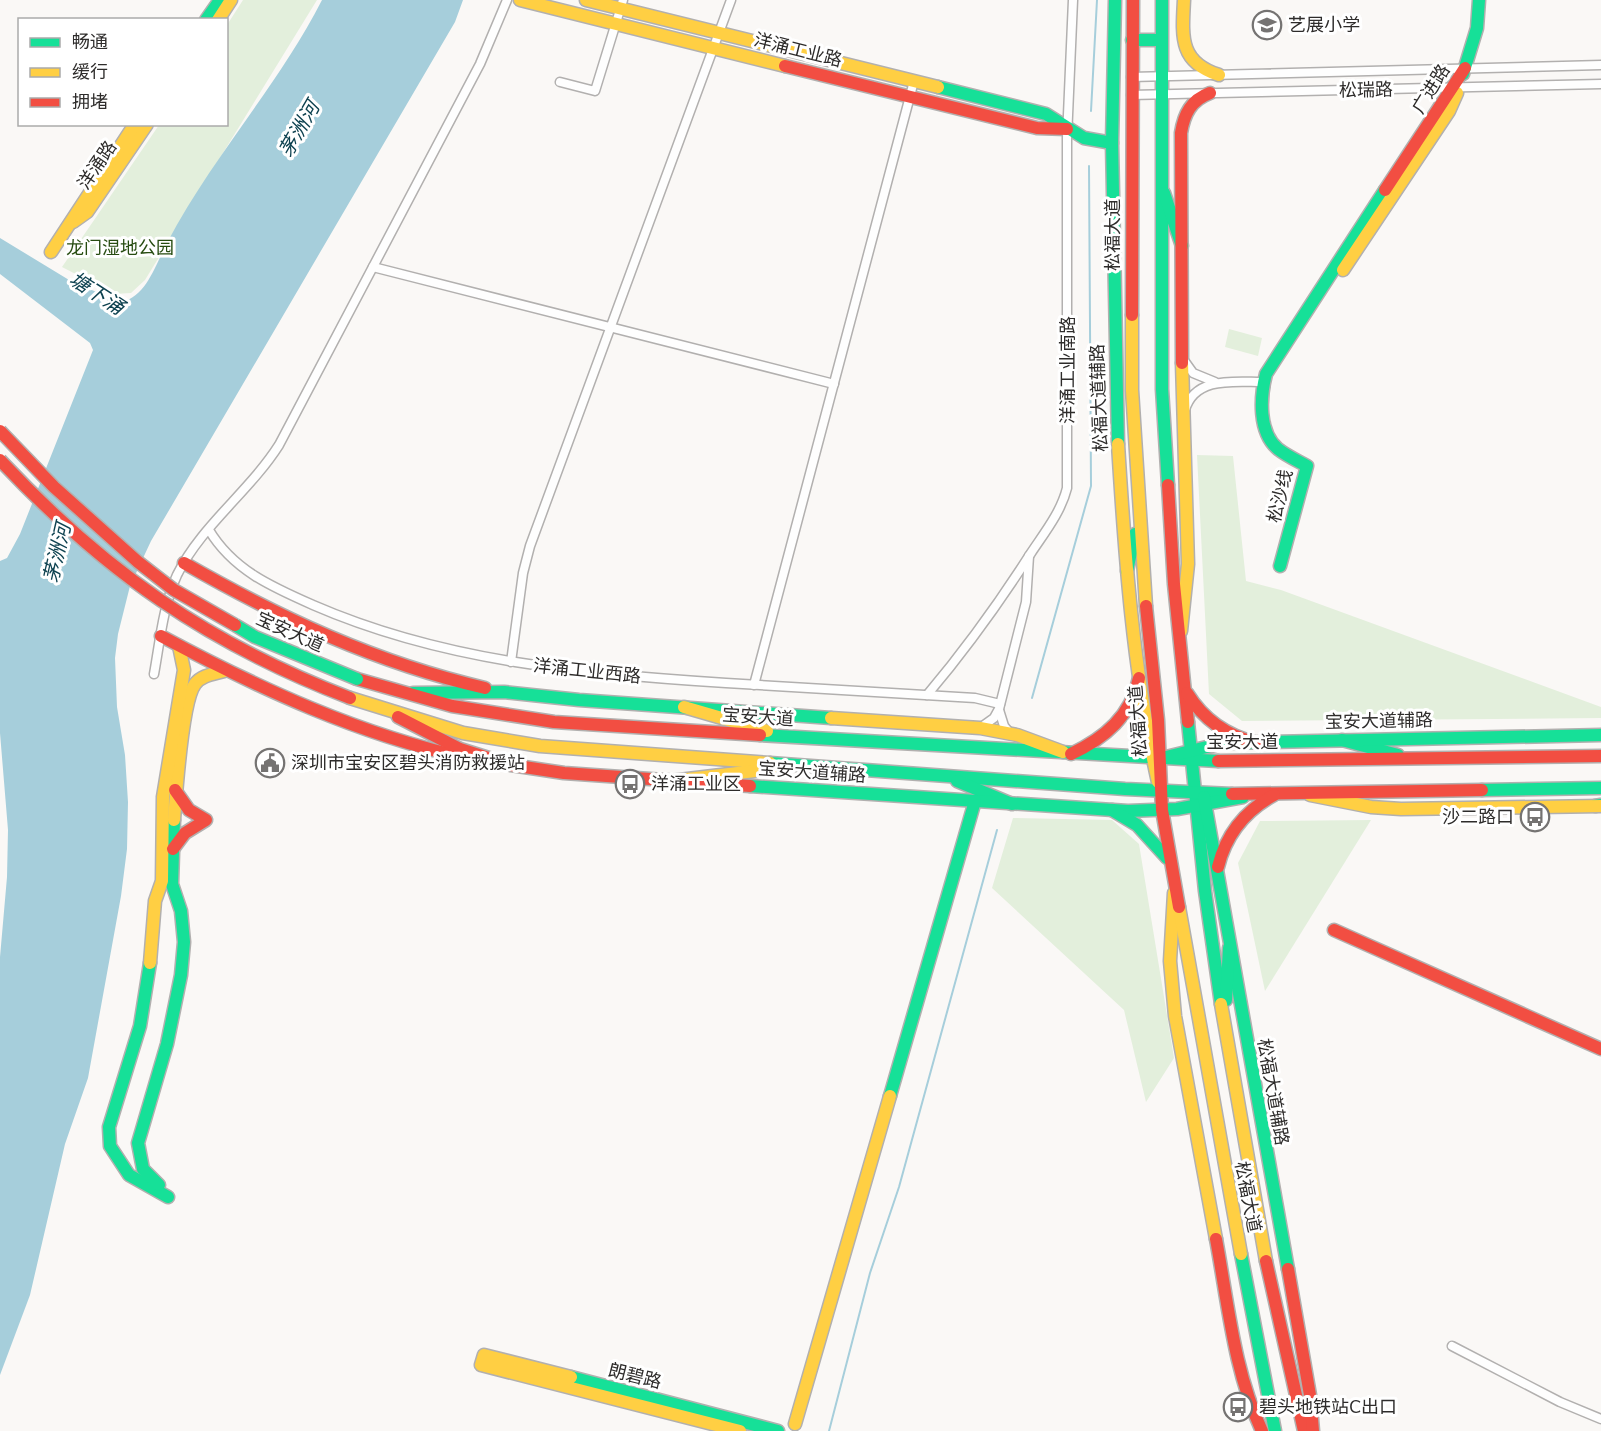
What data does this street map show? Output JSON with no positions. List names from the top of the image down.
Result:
{
  "streets": {
    "main road": [
      "洋涌工业路",
      "广进路",
      "洋涌路",
      "松福大道",
      "松福大道辅路",
      "松沙线",
      "宝安大道",
      "宝安大道辅路",
      "朗碧路"
    ],
    "street": ["松瑞路", "洋涌工业南路", "洋涌工业西路"]
  },
  "crossings": [
    ["洋涌工业路", "洋涌工业南路"],
    ["洋涌工业路", "松福大道辅路"],
    ["广进路", "松瑞路"],
    ["广进路", "松沙线"],
    ["松瑞路", "松福大道"],
    ["松福大道", "松福大道辅路"],
    ["松福大道", "宝安大道"],
    ["松福大道", "宝安大道辅路"],
    ["洋涌工业南路", "洋涌工业西路"],
    ["松福大道辅路", "宝安大道"],
    ["松福大道辅路", "宝安大道辅路"],
    ["宝安大道", "宝安大道辅路"]
  ],
  "water": ["茅洲河", "塘下涌"],
  "parks": ["龙门湿地公园"],
  "places": {
    "school or university": ["艺展小学"],
    "public building": ["深圳市宝安区碧头消防救援站"],
    "bus stop": ["洋涌工业区", "沙二路口", "碧头地铁站C出口"]
  },
  "legend": ["畅通", "缓行", "拥堵"]
}
